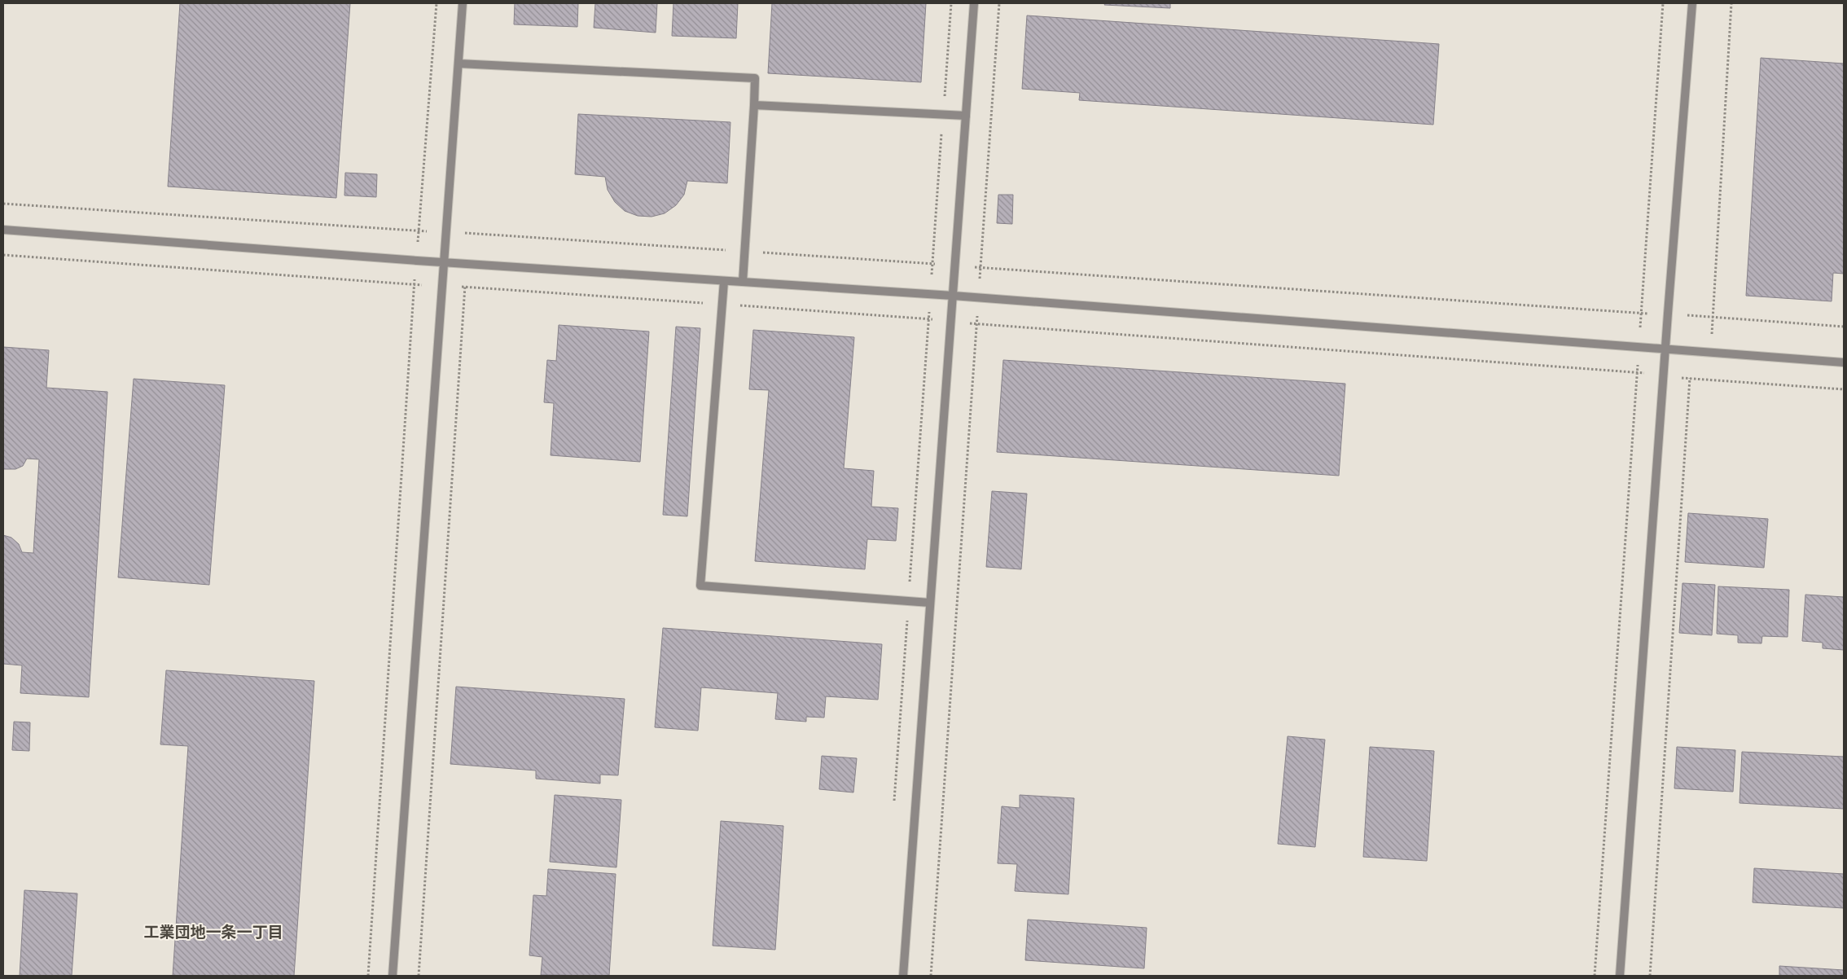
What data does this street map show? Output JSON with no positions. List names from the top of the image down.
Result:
{
  "districts": ["工業団地一条一丁目"]
}
